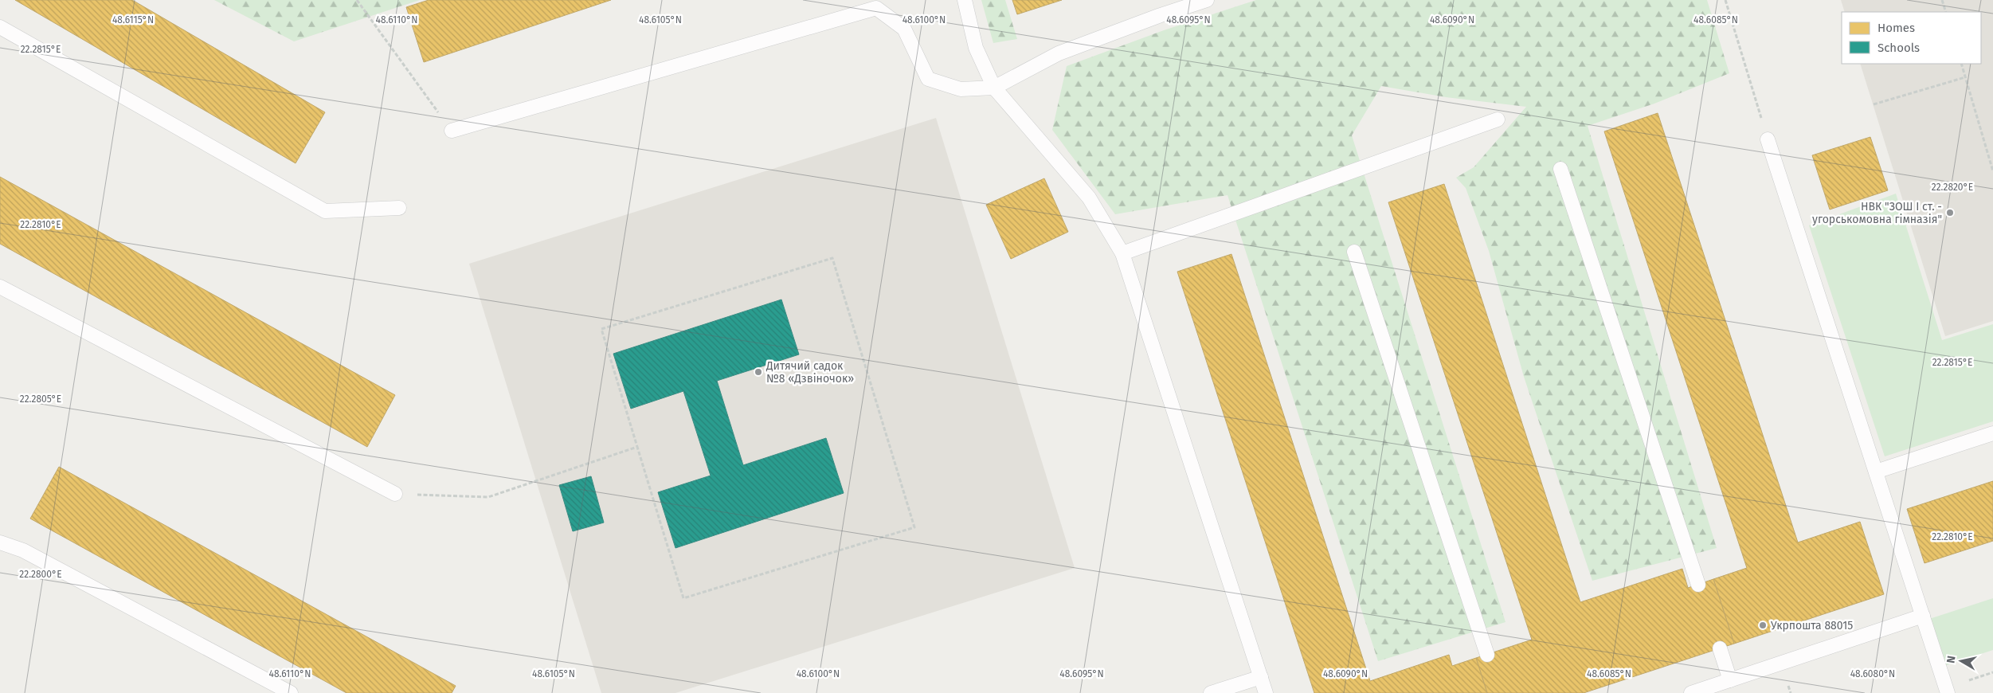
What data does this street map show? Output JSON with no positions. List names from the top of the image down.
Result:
{
  "places": ["НВК \"ЗОШ І ст. - угорськомовна гімназія\"", "Дитячий садок №8 «Дзвіночок»", "Укрпошта 88015"],
  "legend": ["Homes", "Schools"],
  "north": "left",
  "coordinates": [
    "48.6115°N",
    "48.6110°N",
    "48.6105°N",
    "48.6100°N",
    "48.6095°N",
    "48.6090°N",
    "48.6085°N",
    "22.2815°E",
    "22.2820°E",
    "22.2810°E",
    "22.2805°E",
    "22.2800°E",
    "48.6080°N"
  ]
}
